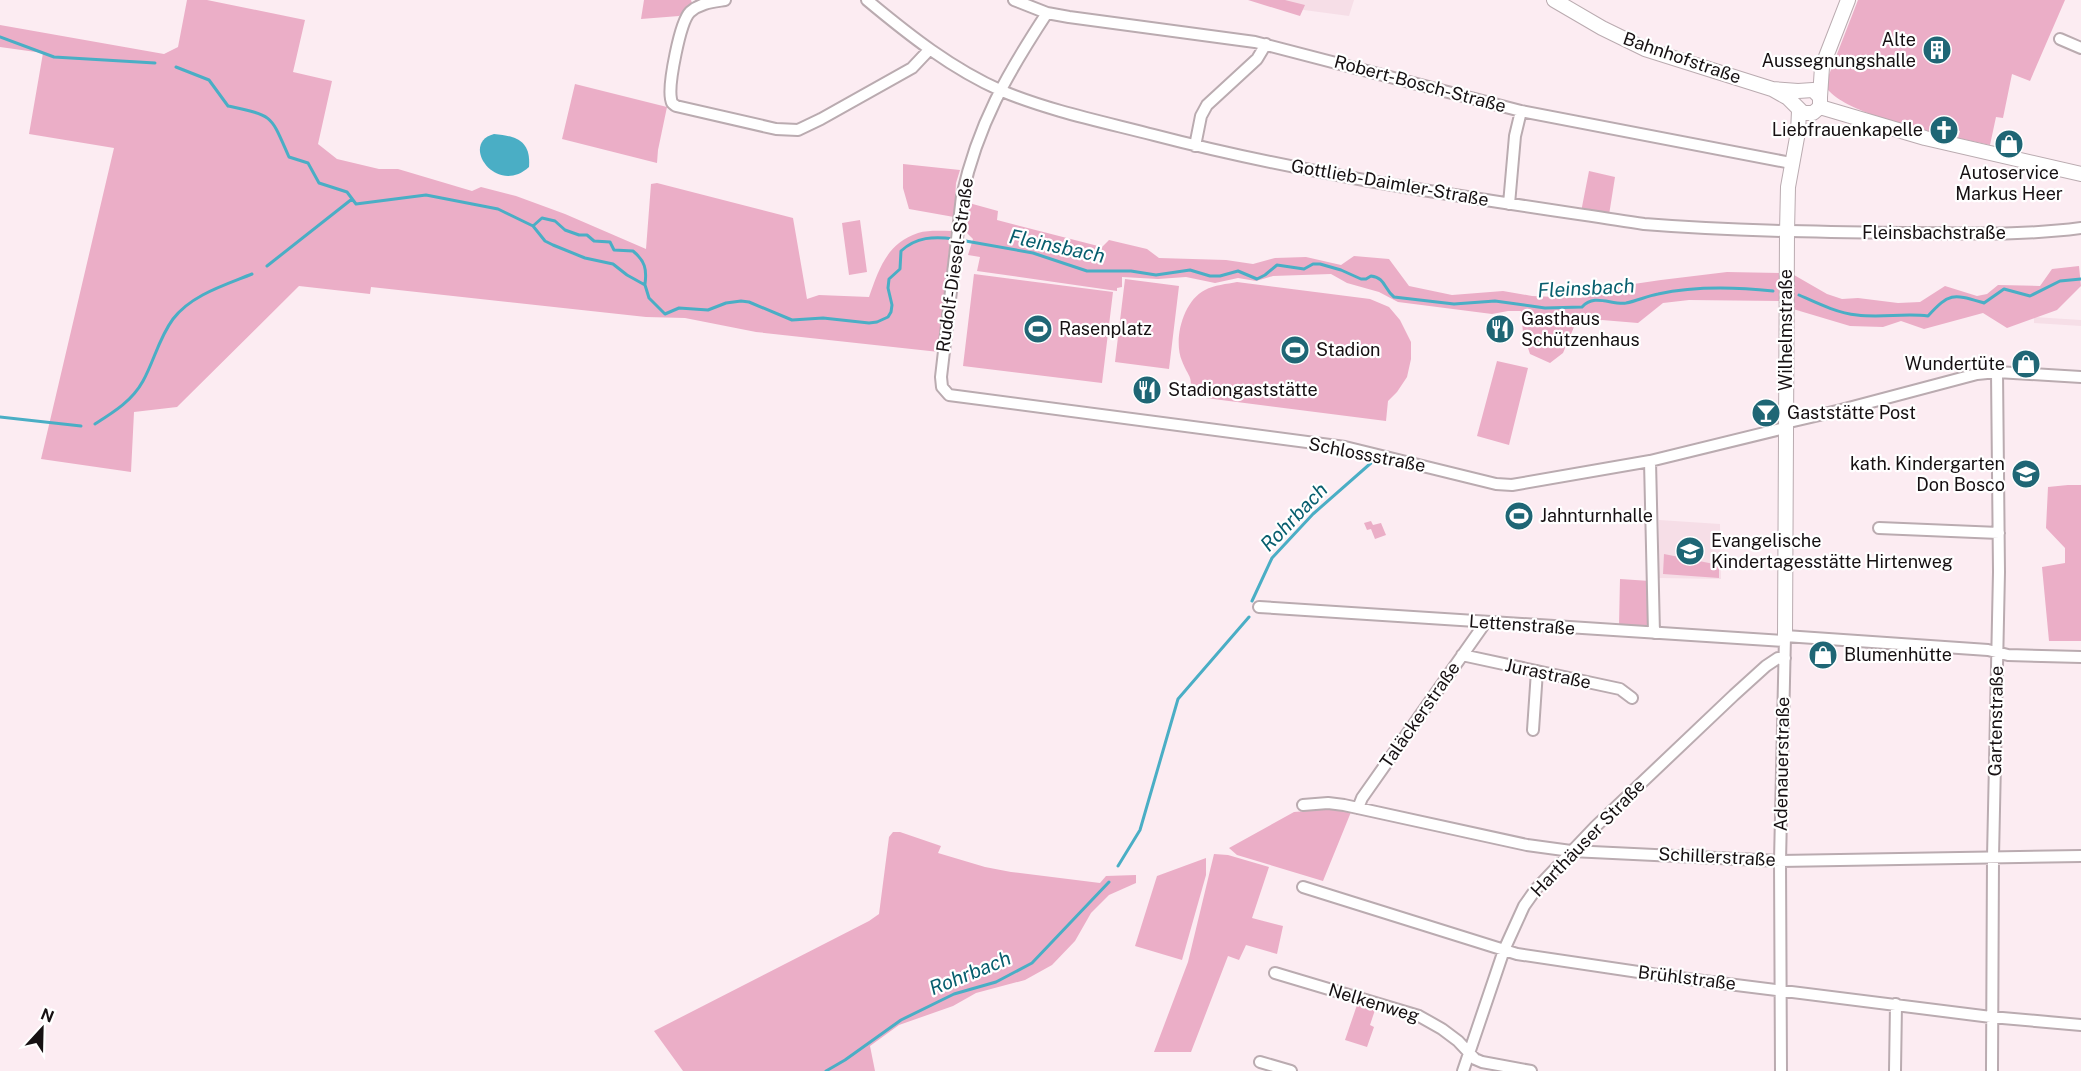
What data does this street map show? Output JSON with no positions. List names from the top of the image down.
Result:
{
  "streets": {
    "street": [
      "Bahnhofstraße",
      "Robert-Bosch-Straße",
      "Gottlieb-Daimler-Straße",
      "Fleinsbachstraße",
      "Rudolf-Diesel-Straße",
      "Wilhelmstraße",
      "Schlossstraße",
      "Lettenstraße",
      "Jurastraße",
      "Taläckerstraße",
      "Gartenstraße",
      "Adenauerstraße",
      "Harthäuser Straße",
      "Schillerstraße",
      "Brühlstraße",
      "Nelkenweg"
    ]
  },
  "crossings": [
    ["Bahnhofstraße", "Wilhelmstraße"],
    ["Robert-Bosch-Straße", "Rudolf-Diesel-Straße"],
    ["Robert-Bosch-Straße", "Wilhelmstraße"],
    ["Gottlieb-Daimler-Straße", "Fleinsbachstraße"],
    ["Gottlieb-Daimler-Straße", "Rudolf-Diesel-Straße"],
    ["Gottlieb-Daimler-Straße", "Wilhelmstraße"],
    ["Fleinsbachstraße", "Wilhelmstraße"],
    ["Rudolf-Diesel-Straße", "Schlossstraße"],
    ["Wilhelmstraße", "Schlossstraße"],
    ["Wilhelmstraße", "Lettenstraße"],
    ["Wilhelmstraße", "Adenauerstraße"],
    ["Schlossstraße", "Gartenstraße"],
    ["Lettenstraße", "Taläckerstraße"],
    ["Lettenstraße", "Gartenstraße"],
    ["Lettenstraße", "Adenauerstraße"],
    ["Jurastraße", "Taläckerstraße"],
    ["Taläckerstraße", "Schillerstraße"],
    ["Gartenstraße", "Schillerstraße"],
    ["Gartenstraße", "Brühlstraße"],
    ["Adenauerstraße", "Harthäuser Straße"],
    ["Adenauerstraße", "Schillerstraße"],
    ["Adenauerstraße", "Brühlstraße"],
    ["Harthäuser Straße", "Schillerstraße"],
    ["Harthäuser Straße", "Brühlstraße"],
    ["Harthäuser Straße", "Nelkenweg"]
  ],
  "water": ["Fleinsbach", "Rohrbach"],
  "places": {
    "building": ["Alte Aussegnungshalle"],
    "church": ["Liebfrauenkapelle"],
    "shop": ["Autoservice Markus Heer", "Wundertüte", "Blumenhütte"],
    "sports": ["Rasenplatz", "Stadion", "Jahnturnhalle"],
    "restaurant": ["Gasthaus Schützenhaus", "Stadiongaststätte"],
    "bar": ["Gaststätte Post"],
    "school or university": ["kath. Kindergarten Don Bosco", "Evangelische Kindertagesstätte Hirtenweg"]
  },
  "north": "top"
}
